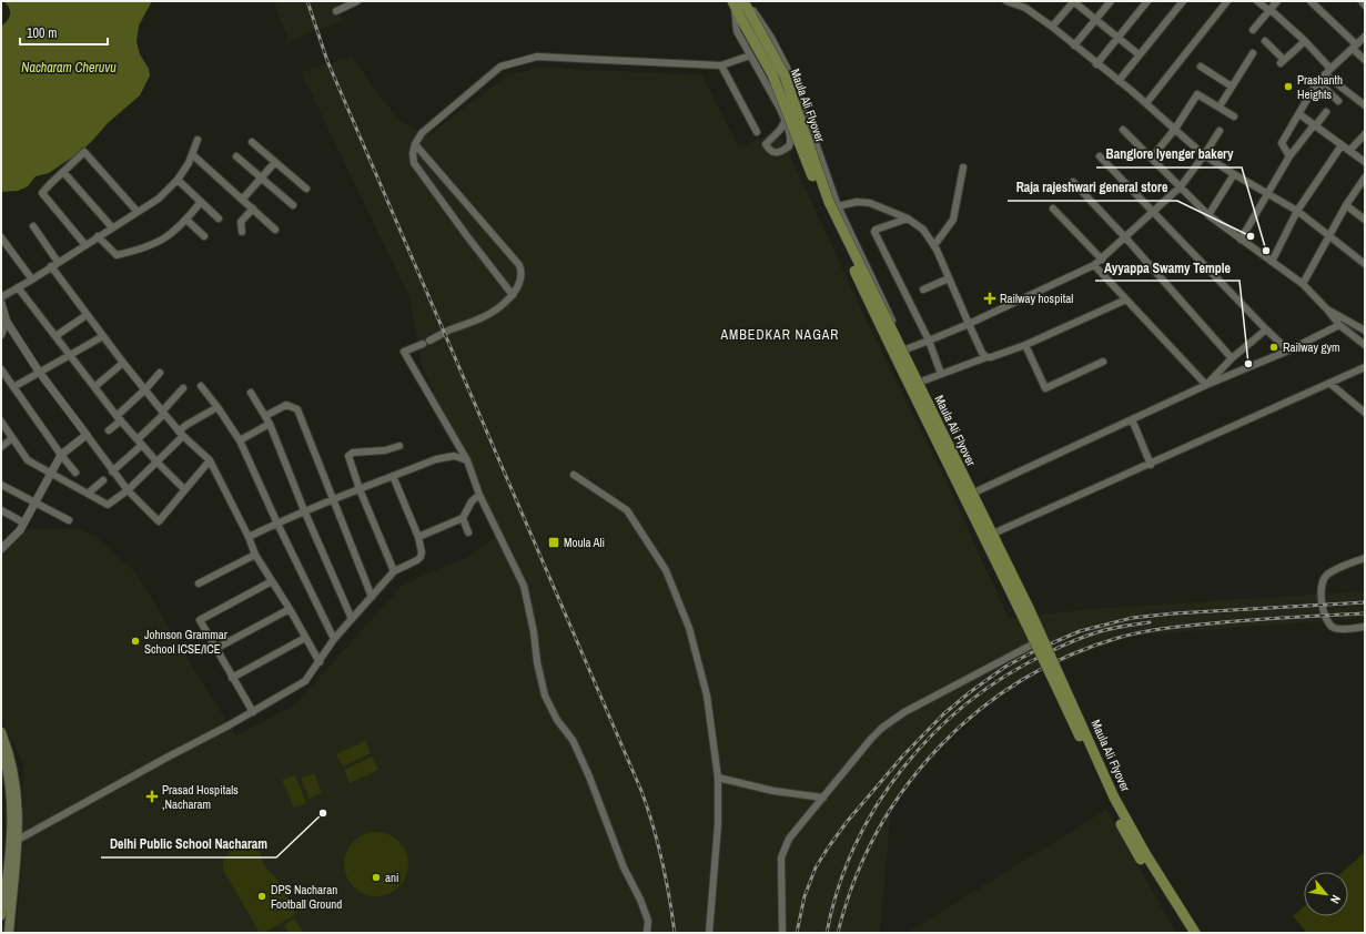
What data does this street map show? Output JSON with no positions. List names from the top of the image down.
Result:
{
  "streets": {
    "main road": ["Maula Ali Flyover"]
  },
  "districts": ["AMBEDKAR NAGAR"],
  "water": ["Nacharam Cheruvu"],
  "places": {
    "other": [
      "Prashanth Heights",
      "Raja rajeshwari general store",
      "Banglore Iyenger bakery",
      "Railway gym",
      "Ayyappa Swamy Temple",
      "Johnson Grammar School ICSE/ICE",
      "Delhi Public School Nacharam",
      "ani",
      "DPS Nacharan Football Ground"
    ],
    "health": ["Railway hospital", "Prasad Hospitals ,Nacharam"],
    "transit": ["Moula Ali"]
  },
  "scale_bar": "100 m",
  "north": "bottom right"
}
